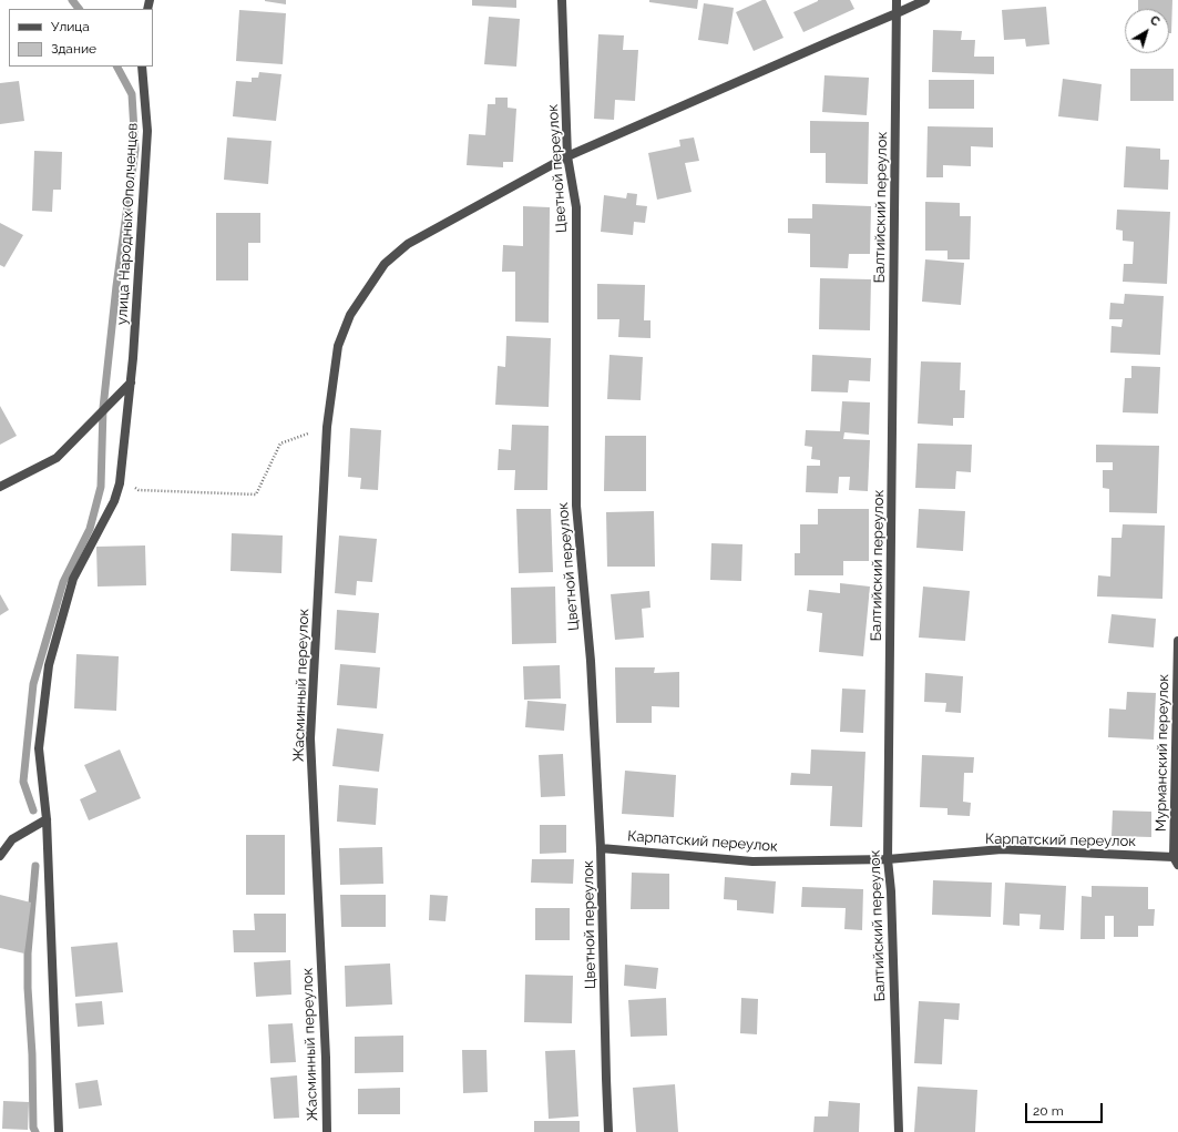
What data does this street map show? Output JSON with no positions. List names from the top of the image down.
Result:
{
  "streets": {
    "street": [
      "Цветной переулок",
      "Балтийский переулок",
      "улица Народных Ополченцев",
      "Жасминный переулок",
      "Мурманский переулок",
      "Карпатский переулок"
    ]
  },
  "crossings": [
    ["Цветной переулок", "Жасминный переулок"],
    ["Цветной переулок", "Карпатский переулок"],
    ["Балтийский переулок", "Жасминный переулок"],
    ["Балтийский переулок", "Карпатский переулок"],
    ["Мурманский переулок", "Карпатский переулок"]
  ],
  "legend": ["Улица", "Здание"],
  "scale_bar": "20 m",
  "north": "top right"
}
